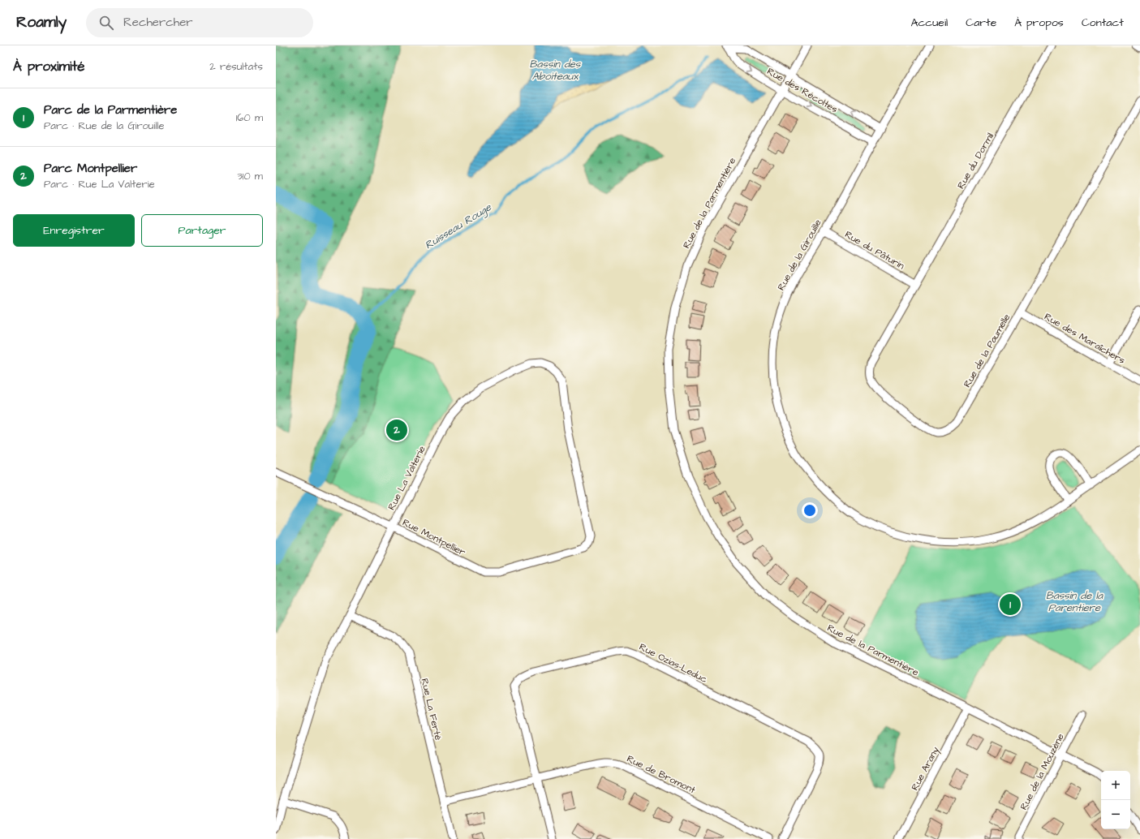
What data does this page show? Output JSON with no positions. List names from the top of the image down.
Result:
{
  "streets": {
    "street": [
      "Rue des Récoltes",
      "Rue du Dormil",
      "Rue de la Parmentière",
      "Rue du Pâturin",
      "Rue de la Girouille",
      "Rue des Maraîchers",
      "Rue de la Paumelle",
      "Rue La Valterie",
      "Rue Montpellier",
      "Rue Ozias-Leduc",
      "Rue La Ferté",
      "Rue Arany",
      "Rue de la Mouzène",
      "Rue de Bromont"
    ]
  },
  "crossings": [
    ["Rue des Récoltes", "Rue de la Parmentière"],
    ["Rue des Récoltes", "Rue de la Girouille"],
    ["Rue du Dormil", "Rue du Pâturin"],
    ["Rue du Dormil", "Rue de la Paumelle"],
    ["Rue de la Parmentière", "Rue Arany"],
    ["Rue de la Parmentière", "Rue de la Mouzène"],
    ["Rue du Pâturin", "Rue de la Girouille"],
    ["Rue du Pâturin", "Rue de la Paumelle"],
    ["Rue des Maraîchers", "Rue de la Paumelle"],
    ["Rue La Valterie", "Rue Montpellier"],
    ["Rue La Valterie", "Rue La Ferté"],
    ["Rue Ozias-Leduc", "Rue de Bromont"],
    ["Rue La Ferté", "Rue de Bromont"]
  ],
  "water": ["Bassin des Aboiteaux", "Ruisseau Rouge", "Bassin de la Parentiere"],
  "page": {
    "header": "Roamly",
    "search": "Rechercher",
    "nav": [
      "Accueil",
      "Carte",
      "À propos",
      "Contact"
    ],
    "heading": ["À proximité", "2 résultats"],
    "list": [
      {
        "mark": "1",
        "name": "Parc de la Parmentière",
        "note": "Parc · Rue de la Girouille",
        "value": "160 m"
      },
      {
        "mark": "2",
        "name": "Parc Montpellier",
        "note": "Parc · Rue La Valterie",
        "value": "310 m"
      }
    ],
    "buttons": ["Enregistrer", "Partager"],
    "pins": ["2", "1"],
    "map_buttons": ["+", "−"]
  }
}
